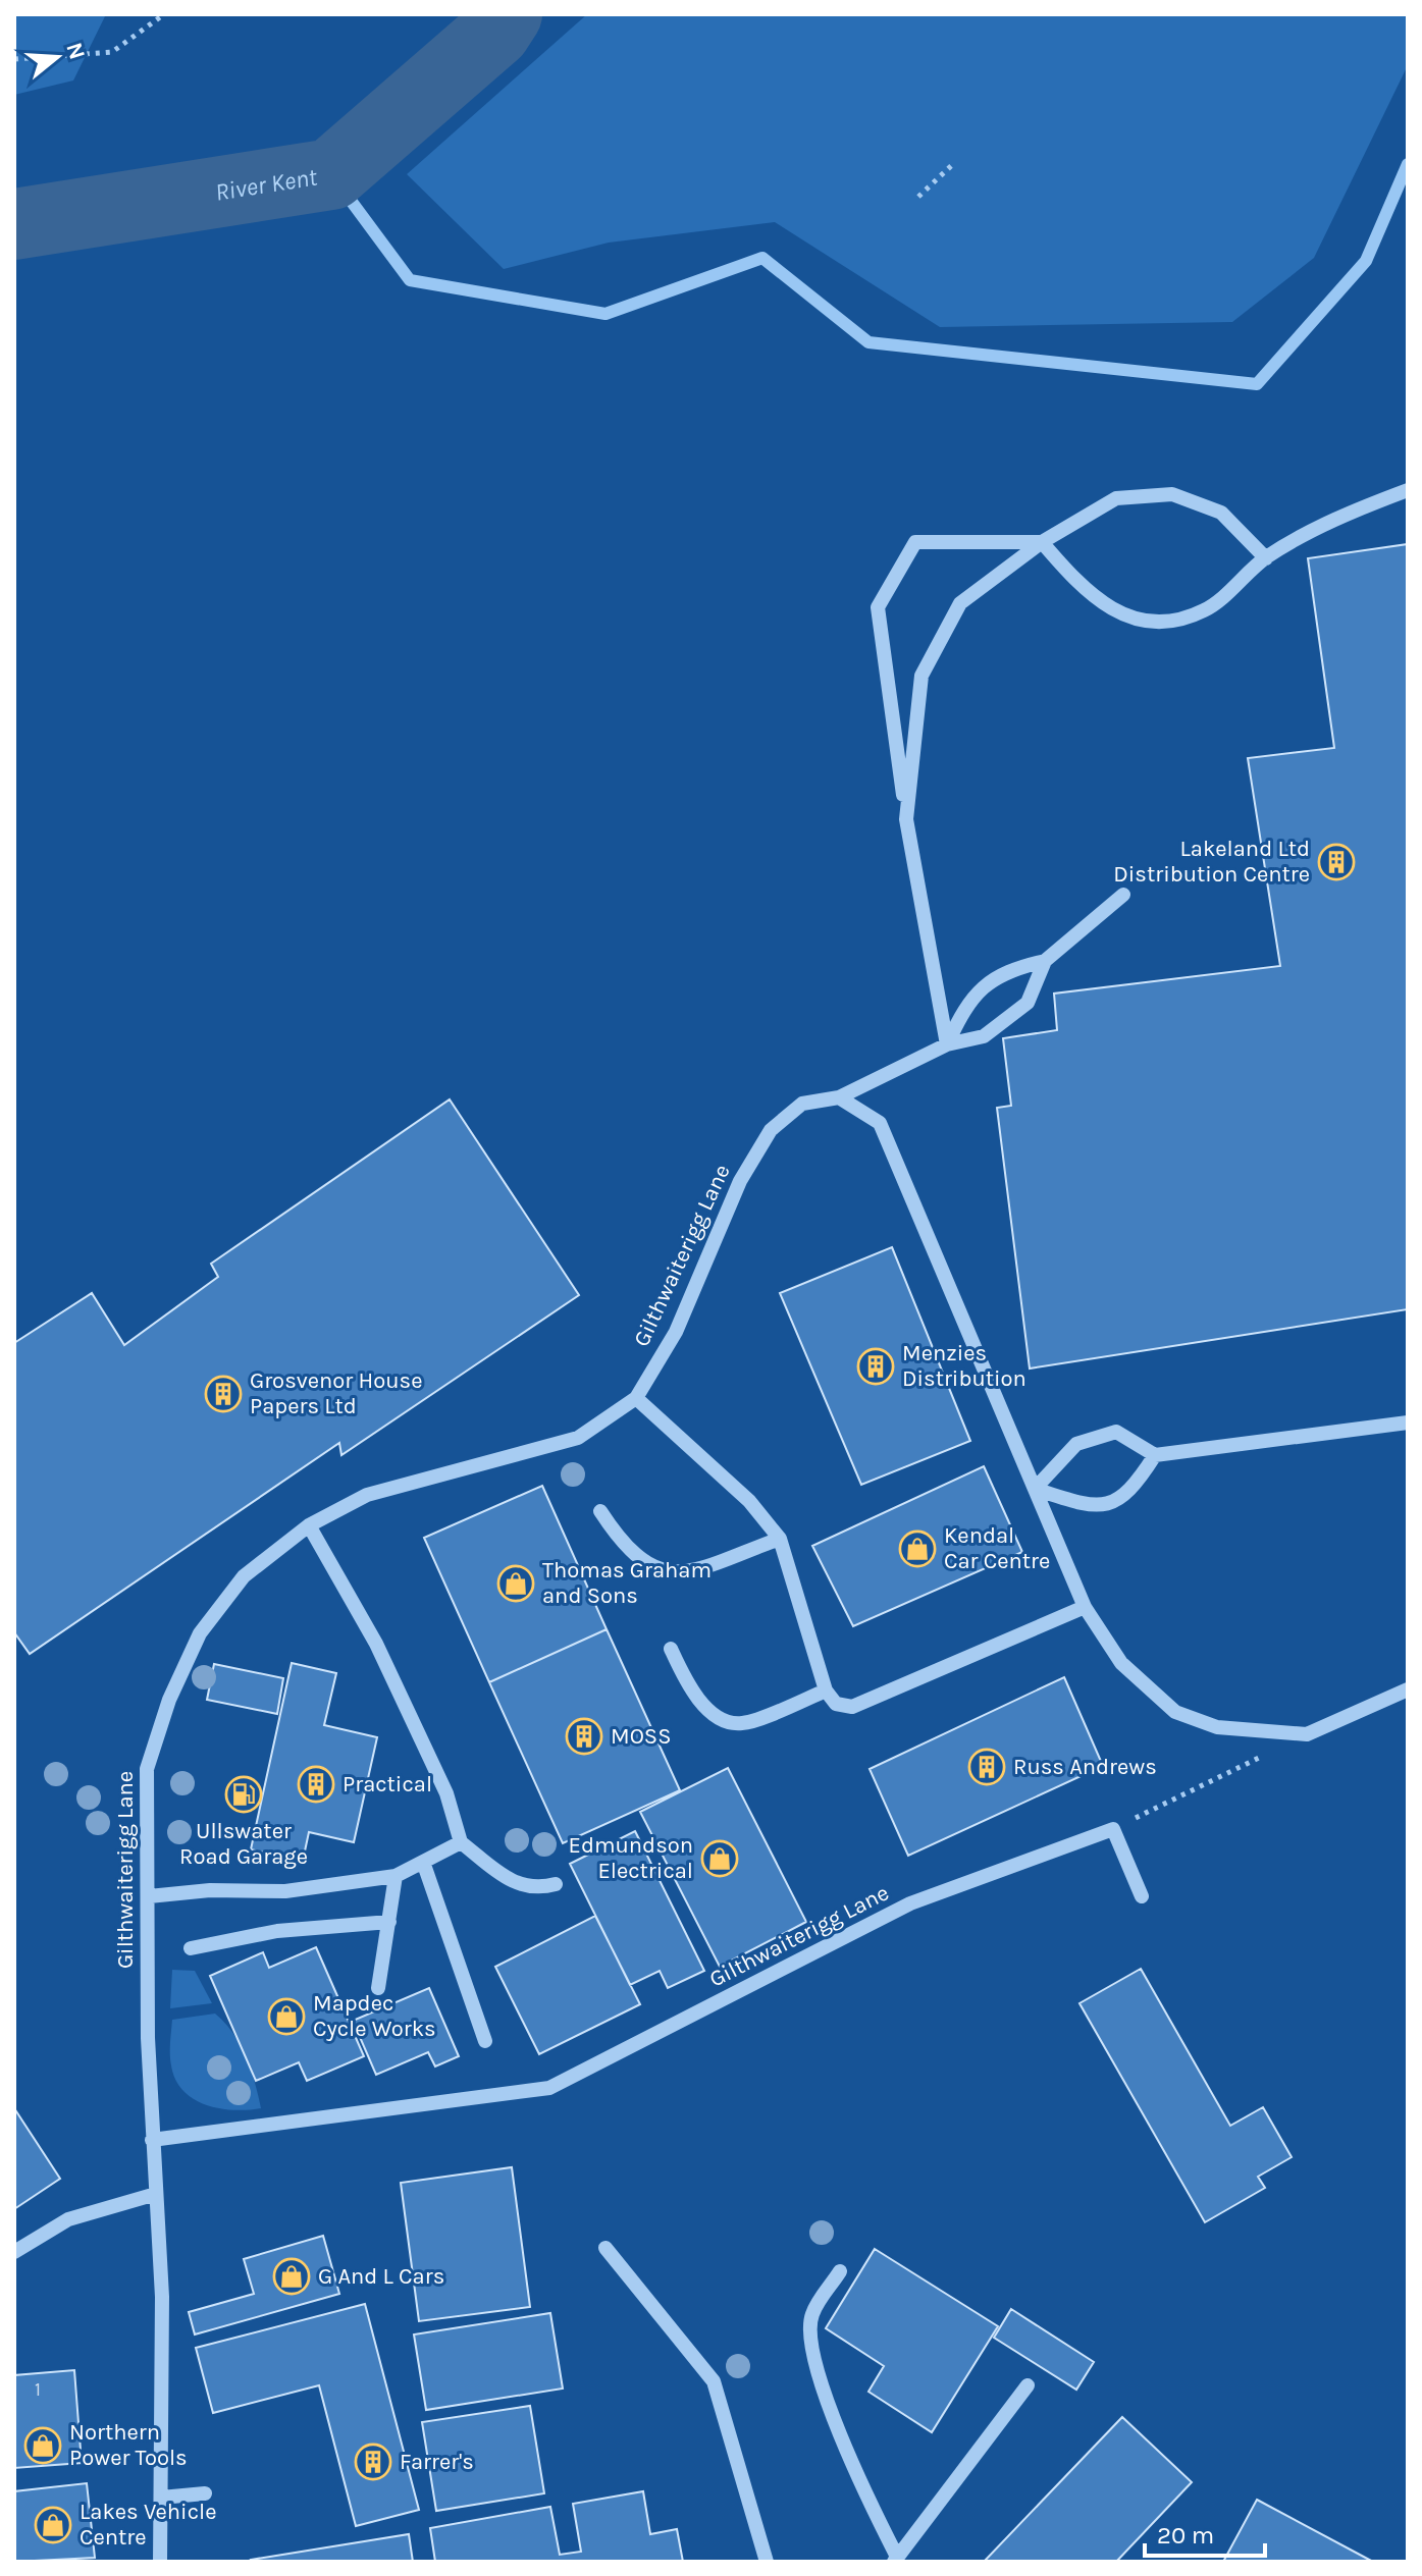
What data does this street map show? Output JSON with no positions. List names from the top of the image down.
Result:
{
  "streets": {
    "street": ["Gilthwaiterigg Lane"]
  },
  "water": ["River Kent"],
  "places": {
    "building": [
      "Lakeland Ltd Distribution Centre",
      "Menzies Distribution",
      "Grosvenor House Papers Ltd",
      "MOSS",
      "Russ Andrews",
      "Practical",
      "Farrer's"
    ],
    "shop": [
      "Kendal Car Centre",
      "Thomas Graham and Sons",
      "Edmundson Electrical",
      "Mapdec Cycle Works",
      "G And L Cars",
      "Northern Power Tools",
      "Lakes Vehicle Centre"
    ],
    "fuel station": ["Ullswater Road Garage"]
  },
  "house_numbers": ["1"],
  "scale_bar": "20 m",
  "north": "right"
}
